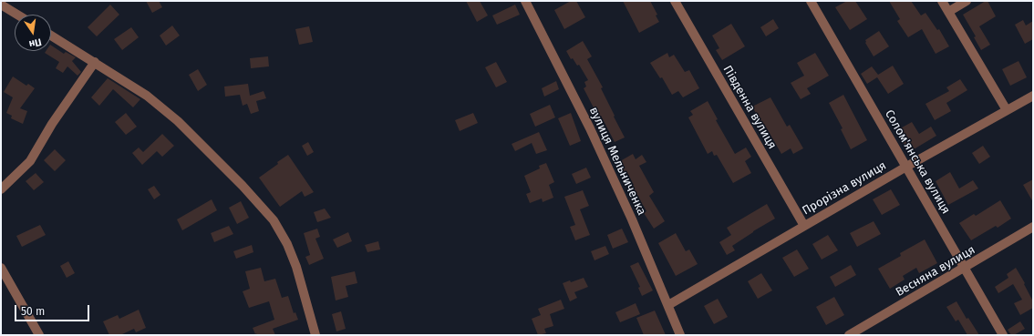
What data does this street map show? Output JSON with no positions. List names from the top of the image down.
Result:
{
  "streets": {
    "street": [
      "Південна вулиця",
      "вулиця Мельниченка",
      "Солом'янська вулиця",
      "Прорізна вулиця",
      "Весняна вулиця"
    ]
  },
  "crossings": [
    ["Південна вулиця", "Прорізна вулиця"],
    ["вулиця Мельниченка", "Прорізна вулиця"],
    ["Солом'янська вулиця", "Прорізна вулиця"],
    ["Солом'янська вулиця", "Весняна вулиця"]
  ],
  "scale_bar": "50 m",
  "north": "bottom"
}
